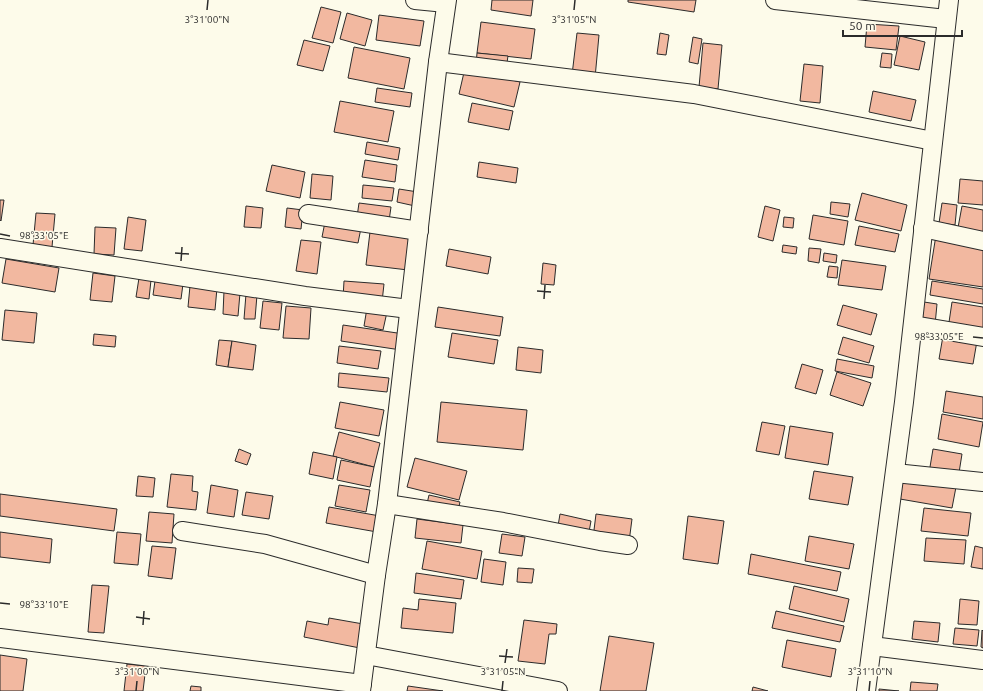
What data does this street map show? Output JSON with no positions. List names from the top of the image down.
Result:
{
  "scale_bar": "50 m",
  "coordinates": [
    "3°31'00\"N",
    "3°31'05\"N",
    "98°33'05\"E",
    "98°33'10\"E",
    "3°31'10\"N"
  ]
}
